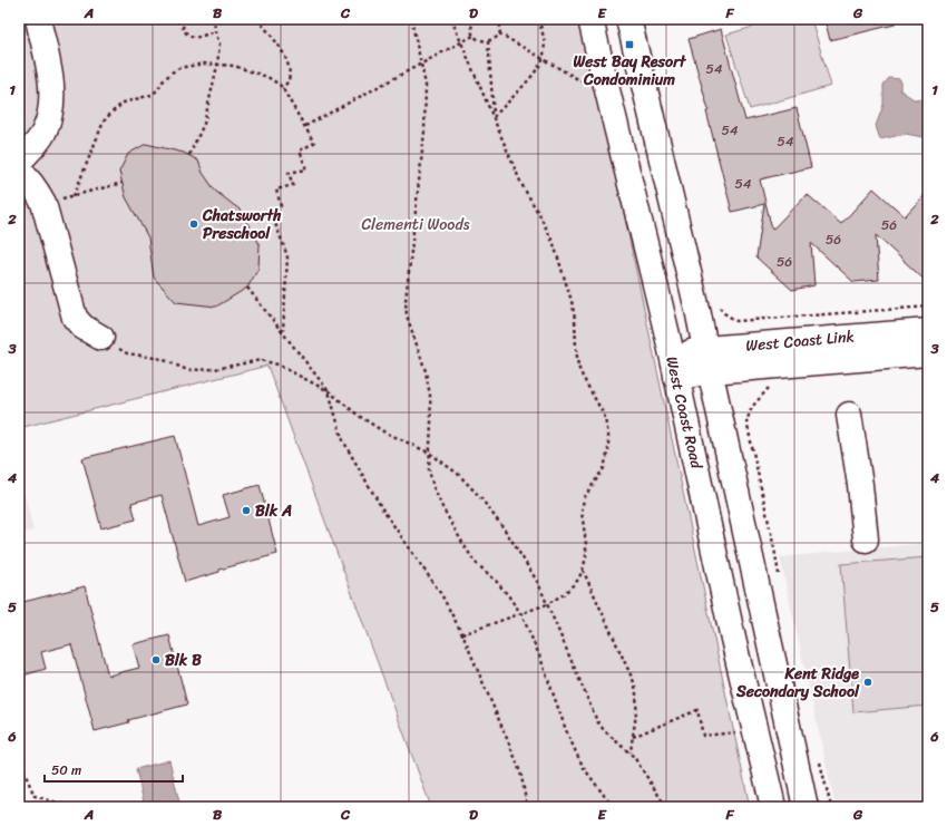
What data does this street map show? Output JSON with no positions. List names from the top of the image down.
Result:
{
  "streets": {
    "main road": ["West Coast Link", "West Coast Road"]
  },
  "crossings": [
    ["West Coast Link", "West Coast Road"]
  ],
  "parks": ["Clementi Woods"],
  "places": {
    "transit": ["West Bay Resort Condominium"],
    "other": [
      "Chatsworth Preschool",
      "Blk A",
      "Blk B",
      "Kent Ridge Secondary School"
    ]
  },
  "house_numbers": [
    "54",
    "54",
    "54",
    "54",
    "56",
    "56",
    "56"
  ],
  "scale_bar": "50 m",
  "grid": {
    "columns": [
      "A",
      "B",
      "C",
      "D",
      "E",
      "F",
      "G"
    ],
    "rows": [
      "1",
      "2",
      "3",
      "4",
      "5",
      "6"
    ]
  }
}
